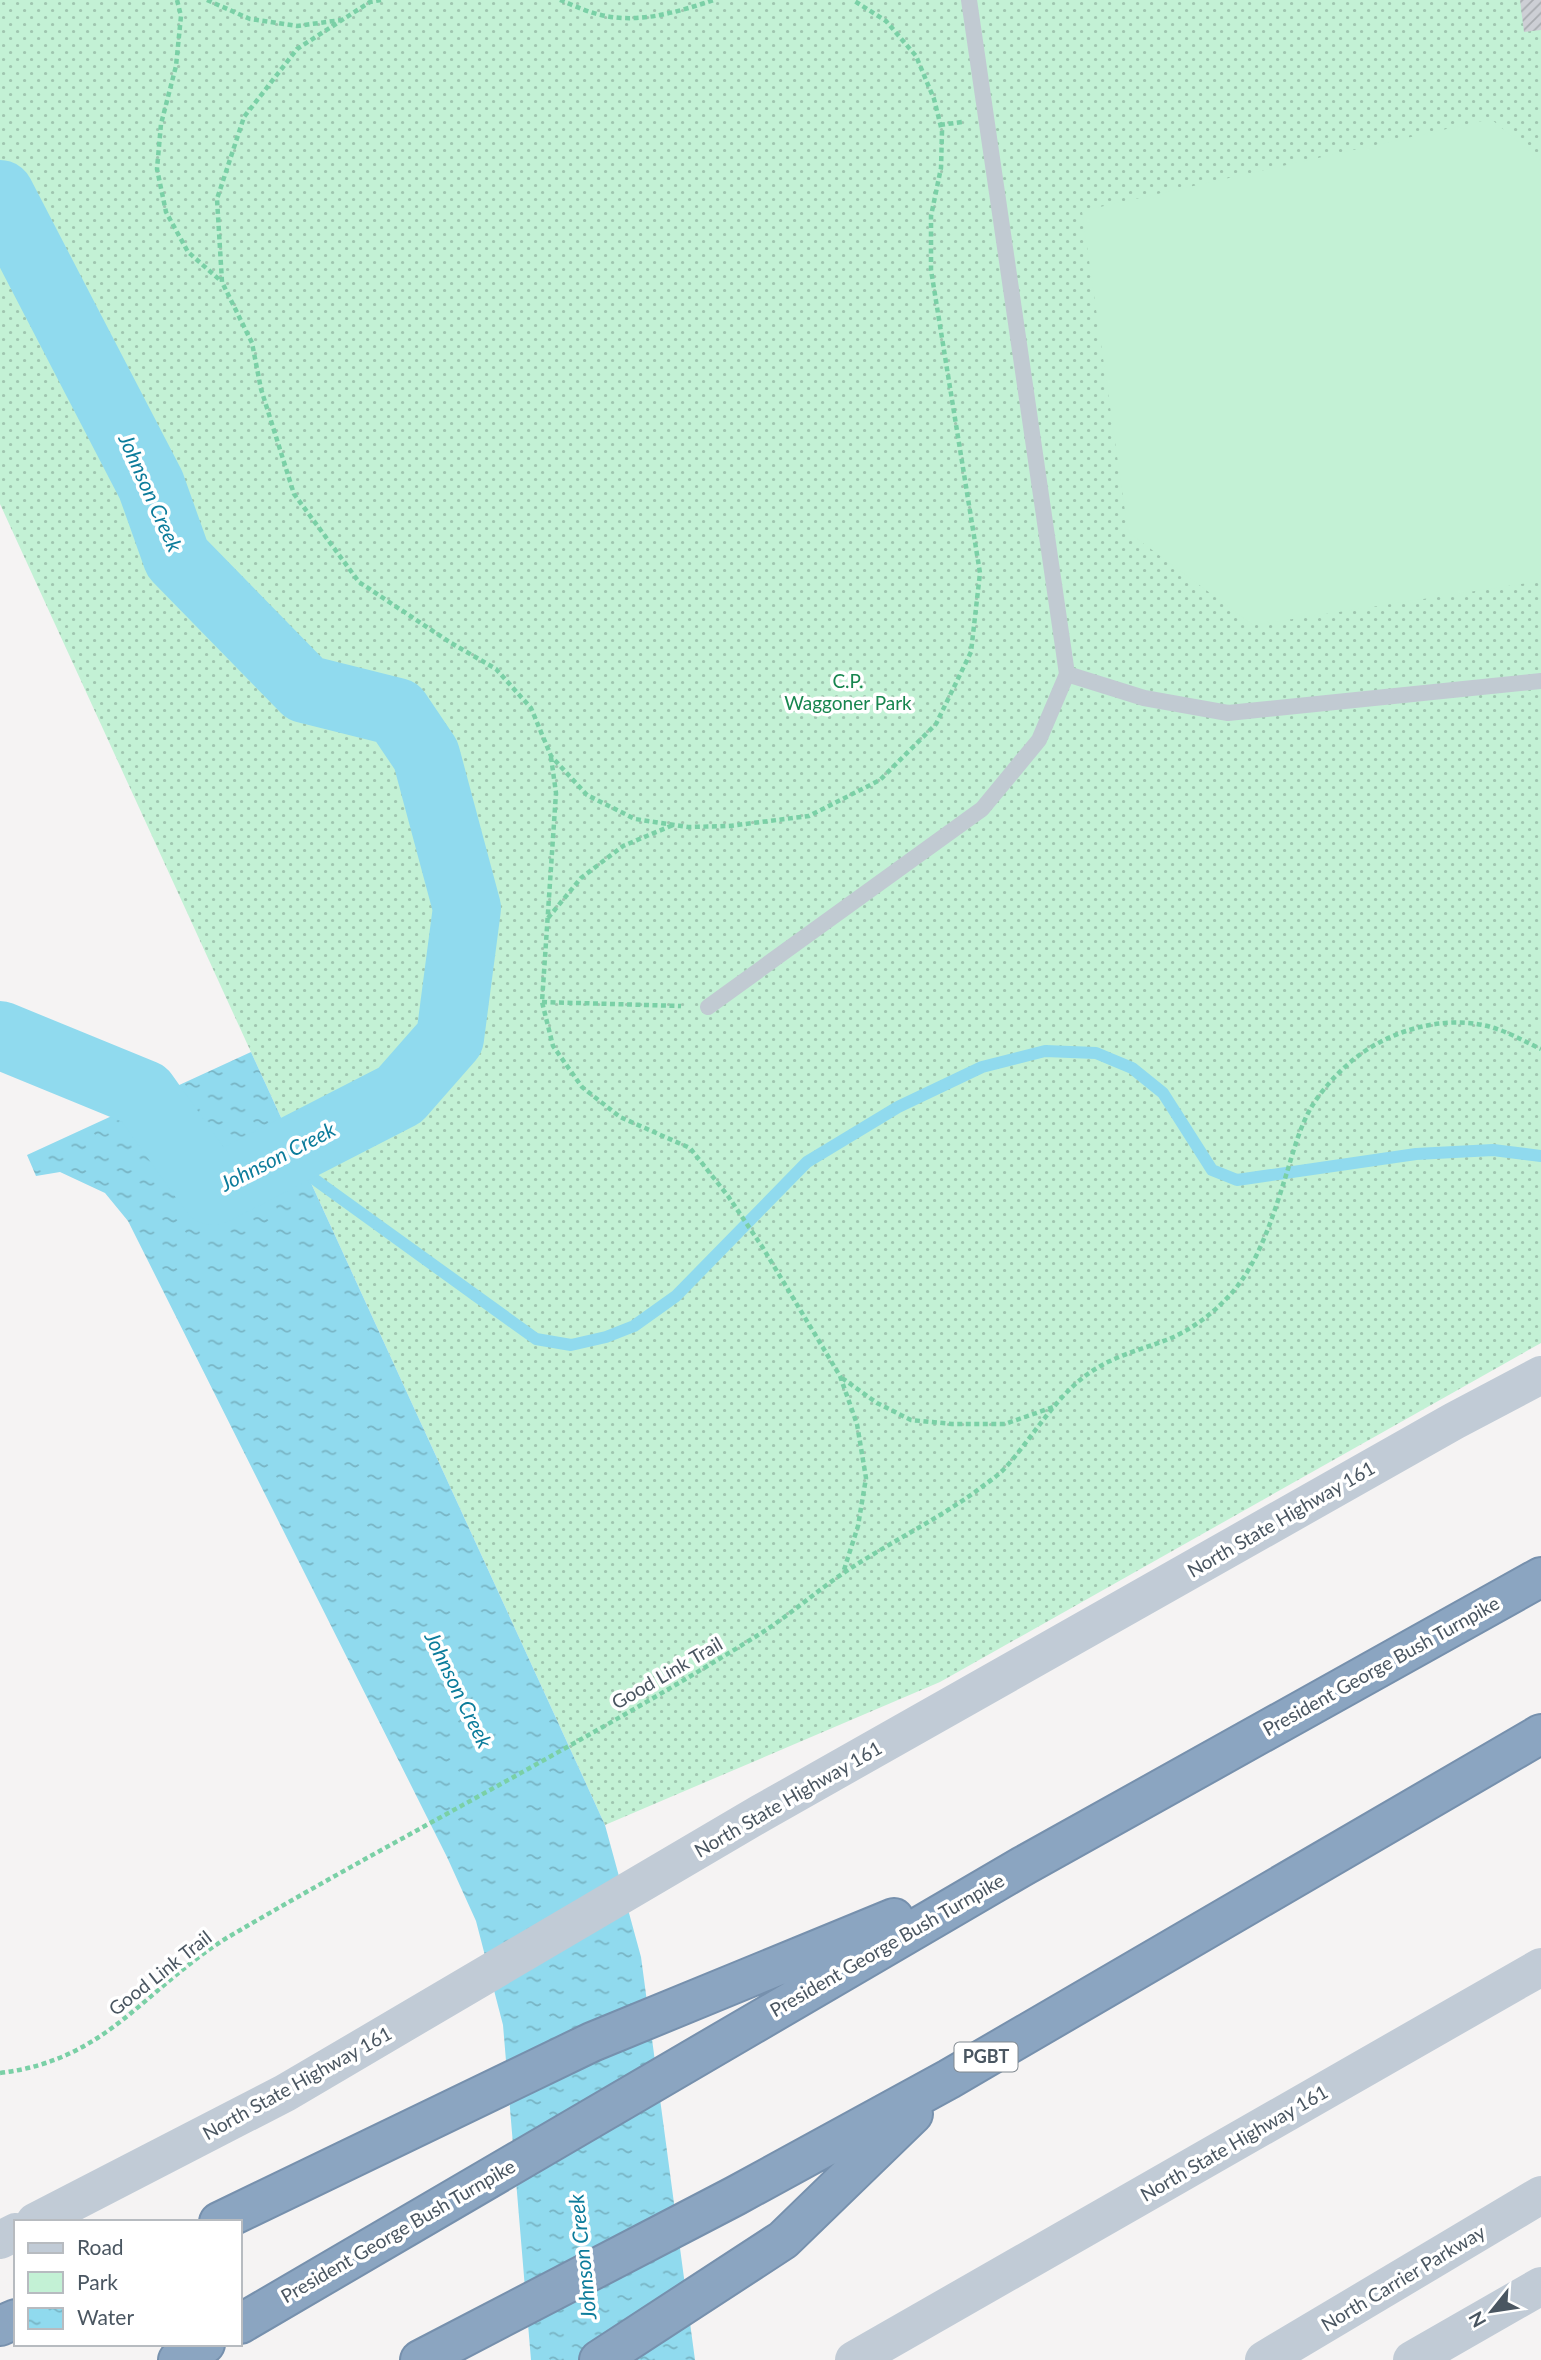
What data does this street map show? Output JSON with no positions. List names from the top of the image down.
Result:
{
  "streets": {
    "highway": ["President George Bush Turnpike", "PGBT"],
    "main road": ["North State Highway 161", "North Carrier Parkway"],
    "path": ["Good Link Trail"]
  },
  "water": ["Johnson Creek"],
  "parks": ["C.P. Waggoner Park"],
  "legend": ["Road", "Park", "Water"],
  "north": "bottom left"
}
